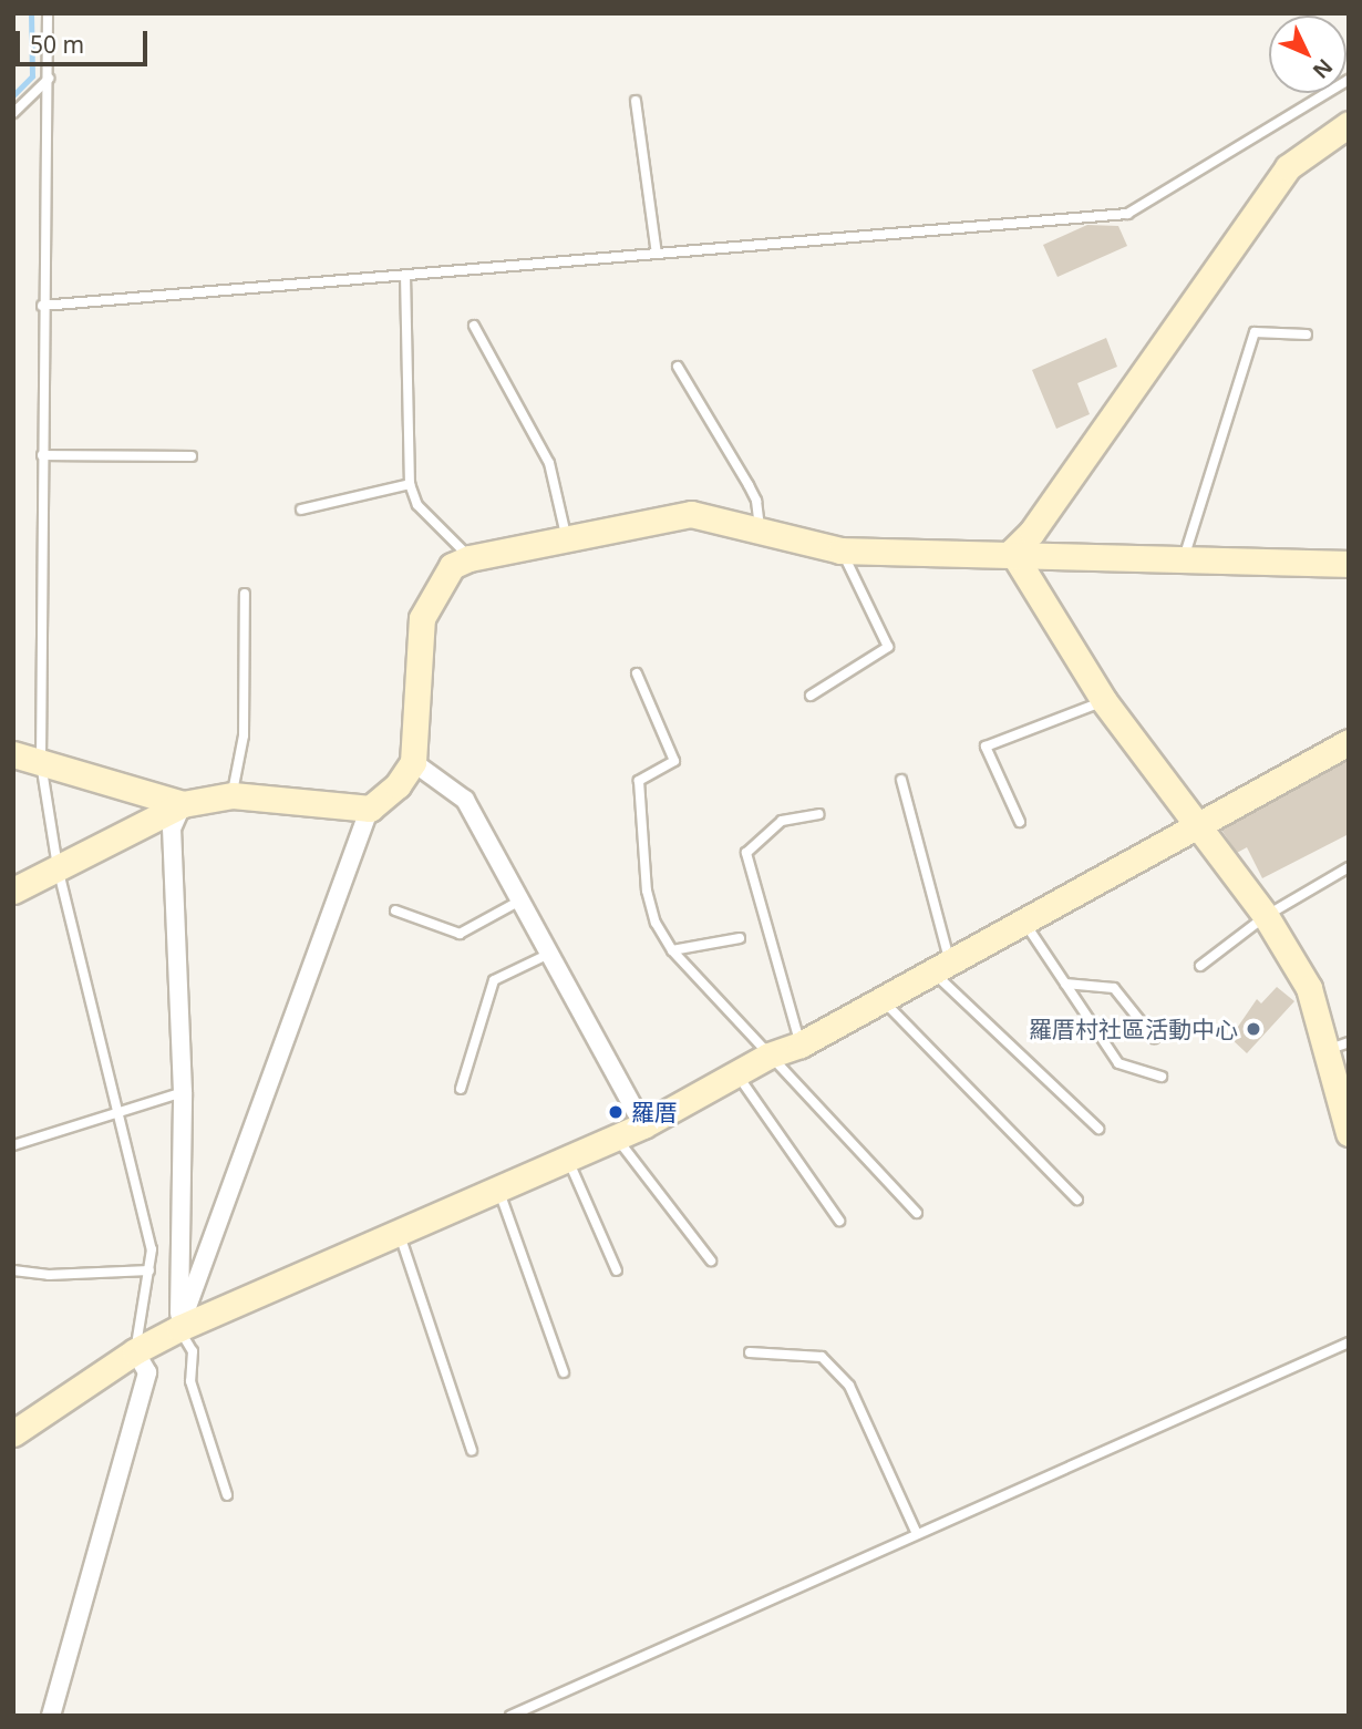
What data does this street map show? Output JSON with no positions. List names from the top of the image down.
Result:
{
  "places": ["羅厝村社區活動中心", "羅厝"],
  "scale_bar": "50 m",
  "north": "bottom right"
}
